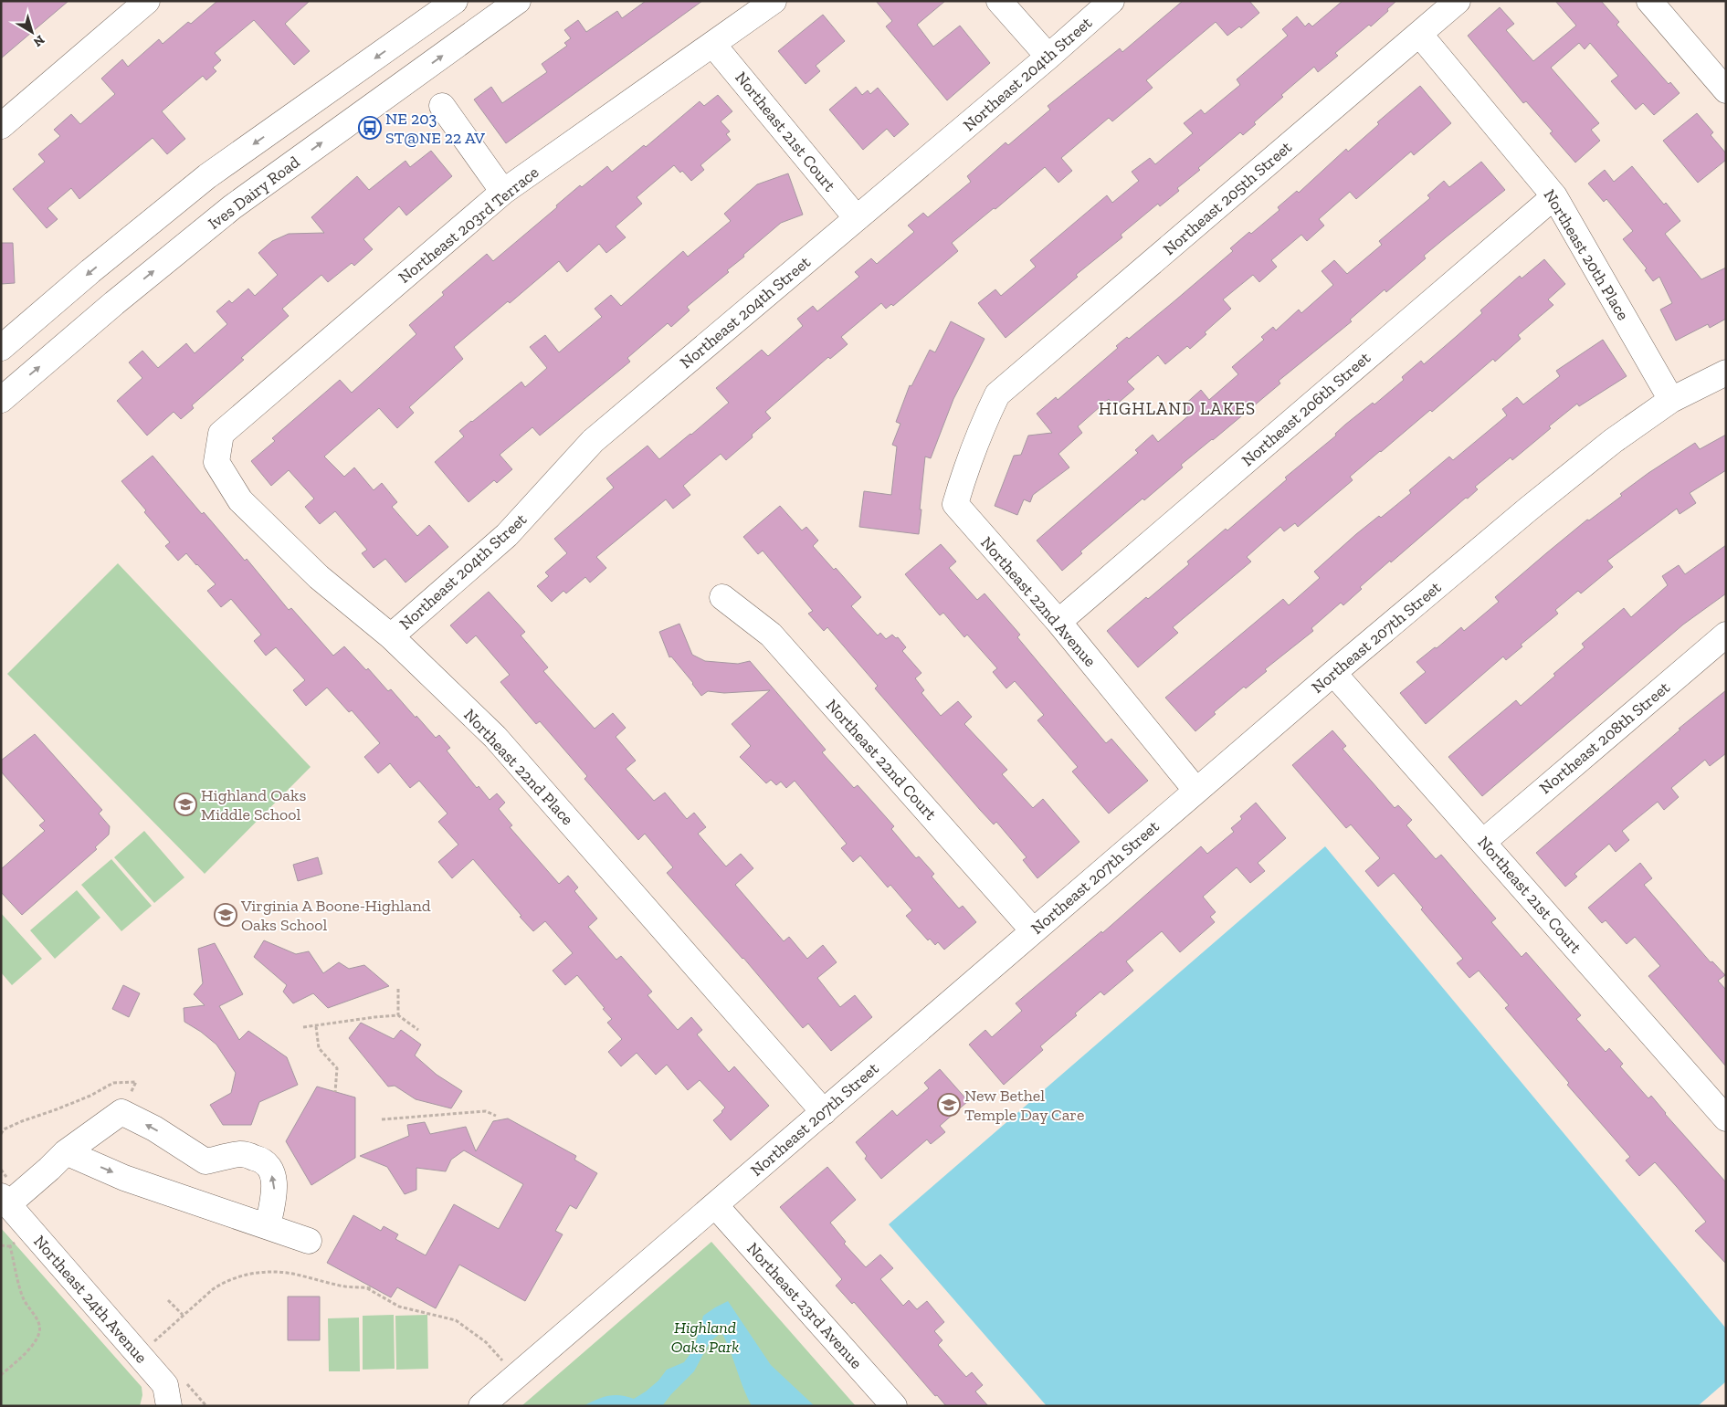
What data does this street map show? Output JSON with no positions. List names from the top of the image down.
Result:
{
  "streets": {
    "street": [
      "Northeast 204th Street",
      "Northeast 21st Court",
      "Ives Dairy Road",
      "Northeast 205th Street",
      "Northeast 203rd Terrace",
      "Northeast 20th Place",
      "Northeast 206th Street",
      "Northeast 22nd Avenue",
      "Northeast 207th Street",
      "Northeast 208th Street",
      "Northeast 22nd Court",
      "Northeast 22nd Place",
      "Northeast 24th Avenue",
      "Northeast 23rd Avenue"
    ]
  },
  "crossings": [
    ["Northeast 204th Street", "Northeast 21st Court"],
    ["Northeast 204th Street", "Northeast 22nd Place"],
    ["Northeast 21st Court", "Northeast 203rd Terrace"],
    ["Northeast 21st Court", "Northeast 207th Street"],
    ["Northeast 21st Court", "Northeast 208th Street"],
    ["Northeast 205th Street", "Northeast 20th Place"],
    ["Northeast 205th Street", "Northeast 22nd Avenue"],
    ["Northeast 203rd Terrace", "Northeast 22nd Place"],
    ["Northeast 20th Place", "Northeast 206th Street"],
    ["Northeast 20th Place", "Northeast 207th Street"],
    ["Northeast 206th Street", "Northeast 22nd Avenue"],
    ["Northeast 22nd Avenue", "Northeast 207th Street"],
    ["Northeast 207th Street", "Northeast 22nd Court"],
    ["Northeast 207th Street", "Northeast 22nd Place"],
    ["Northeast 207th Street", "Northeast 23rd Avenue"]
  ],
  "districts": ["HIGHLAND LAKES"],
  "parks": ["Highland Oaks Park"],
  "places": {
    "bus stop": ["NE 203 ST@NE 22 AV"],
    "school or university": ["Highland Oaks Middle School", "Virginia A Boone-Highland Oaks School", "New Bethel Temple Day Care"]
  },
  "north": "bottom right"
}
